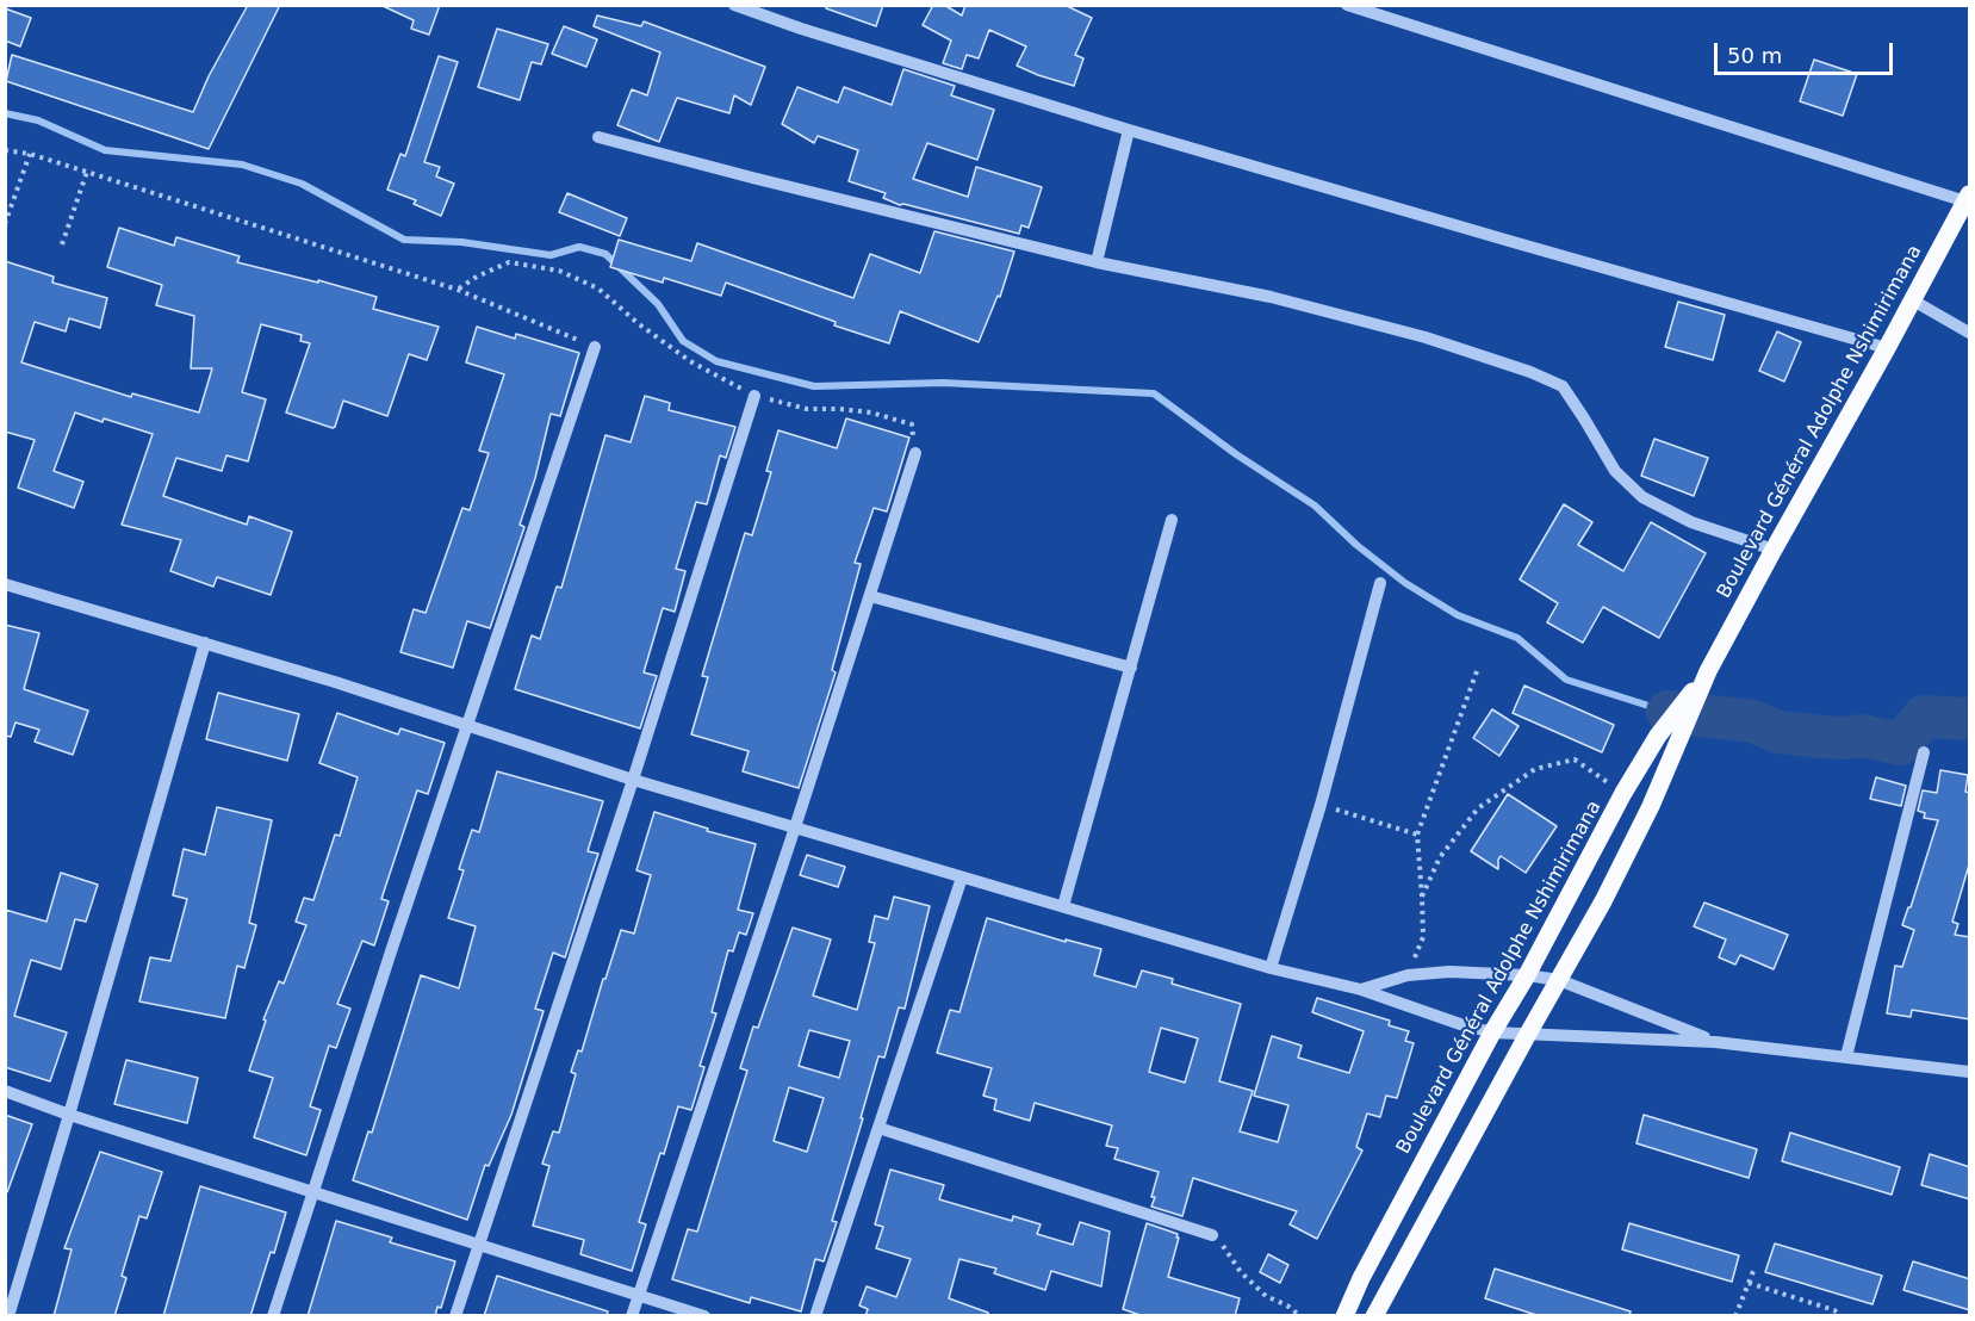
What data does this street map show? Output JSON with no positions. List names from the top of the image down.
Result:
{
  "streets": {
    "main road": ["Boulevard Général Adolphe Nshimirimana"]
  },
  "scale_bar": "50 m"
}
